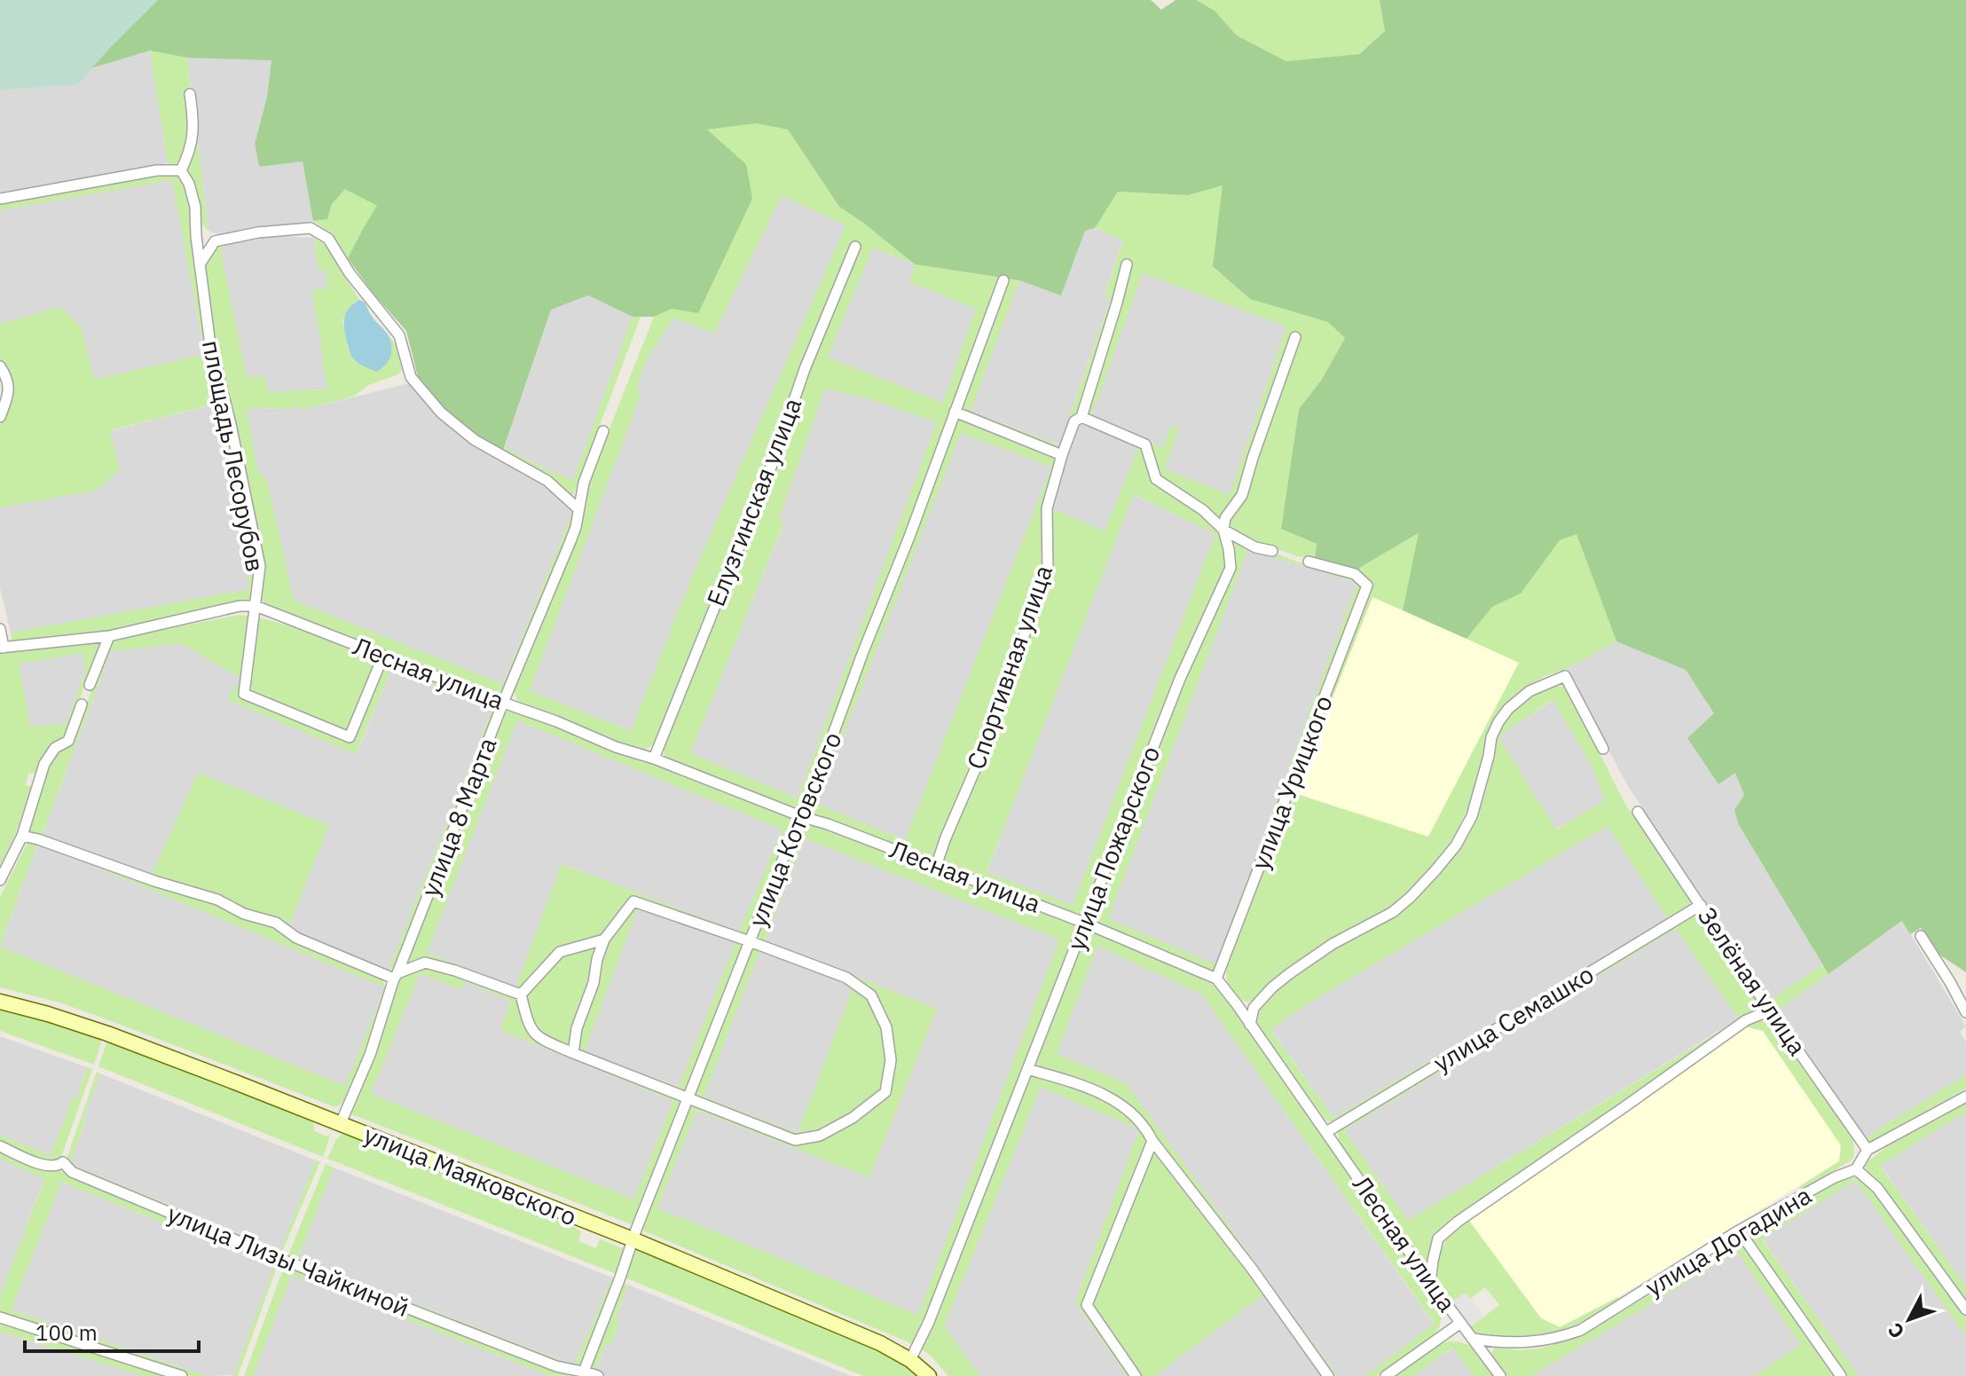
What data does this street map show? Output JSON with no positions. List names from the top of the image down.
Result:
{
  "streets": {
    "main road": ["улица Маяковского"],
    "street": [
      "площадь Лесорубов",
      "Елузгинская улица",
      "Спортивная улица",
      "Лесная улица",
      "улица Урицкого",
      "улица 8 Марта",
      "улица Котовского",
      "улица Пожарского",
      "Зелёная улица",
      "улица Семашко",
      "улица Догадина",
      "улица Лизы Чайкиной"
    ]
  },
  "crossings": [
    ["площадь Лесорубов", "Лесная улица"],
    ["Елузгинская улица", "Лесная улица"],
    ["Спортивная улица", "Лесная улица"],
    ["Лесная улица", "улица Урицкого"],
    ["Лесная улица", "улица 8 Марта"],
    ["Лесная улица", "улица Котовского"],
    ["Лесная улица", "улица Пожарского"],
    ["Лесная улица", "улица Семашко"],
    ["Лесная улица", "улица Догадина"],
    ["улица 8 Марта", "улица Маяковского"],
    ["улица Котовского", "улица Маяковского"],
    ["улица Котовского", "улица Лизы Чайкиной"],
    ["улица Пожарского", "улица Маяковского"],
    ["Зелёная улица", "улица Семашко"]
  ],
  "scale_bar": "100 m",
  "north": "bottom left"
}
